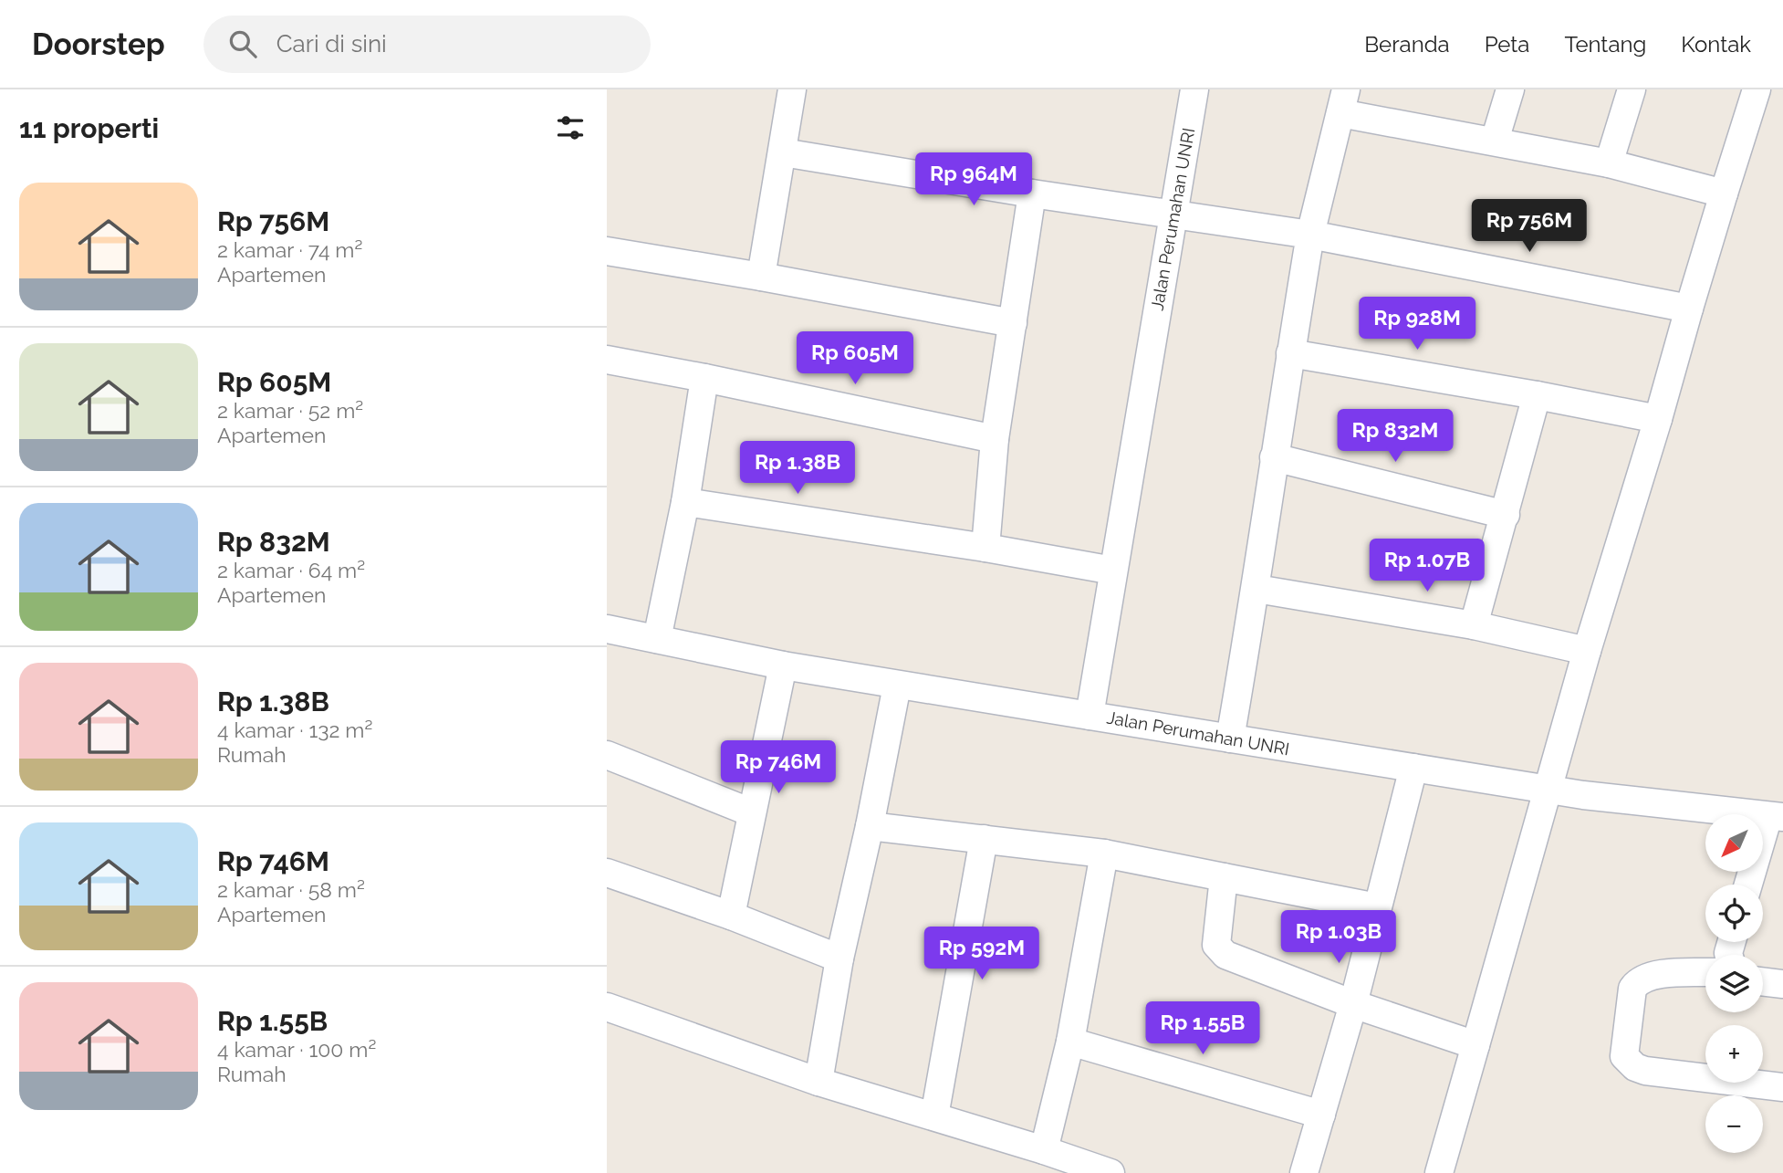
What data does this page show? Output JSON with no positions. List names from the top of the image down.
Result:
{
  "streets": {
    "street": ["Jalan Perumahan UNRI"]
  },
  "north": "bottom left",
  "page": {
    "header": "Doorstep",
    "search": "Cari di sini",
    "nav": [
      "Beranda",
      "Peta",
      "Tentang",
      "Kontak"
    ],
    "heading": "11 properti",
    "price": [
      "Rp 964M",
      "Rp 756M",
      "Rp 928M",
      "Rp 605M",
      "Rp 832M",
      "Rp 1.38B",
      "Rp 1.07B",
      "Rp 746M",
      "Rp 1.03B",
      "Rp 592M",
      "Rp 1.55B"
    ],
    "list": [
      {
        "name": "Rp 756M",
        "note": "2 kamar · 74 m² · Apartemen"
      },
      {
        "name": "Rp 605M",
        "note": "2 kamar · 52 m² · Apartemen"
      },
      {
        "name": "Rp 832M",
        "note": "2 kamar · 64 m² · Apartemen"
      },
      {
        "name": "Rp 1.38B",
        "note": "4 kamar · 132 m² · Rumah"
      },
      {
        "name": "Rp 746M",
        "note": "2 kamar · 58 m² · Apartemen"
      },
      {
        "name": "Rp 1.55B",
        "note": "4 kamar · 100 m² · Rumah"
      }
    ],
    "map_buttons": ["+", "−"]
  }
}
